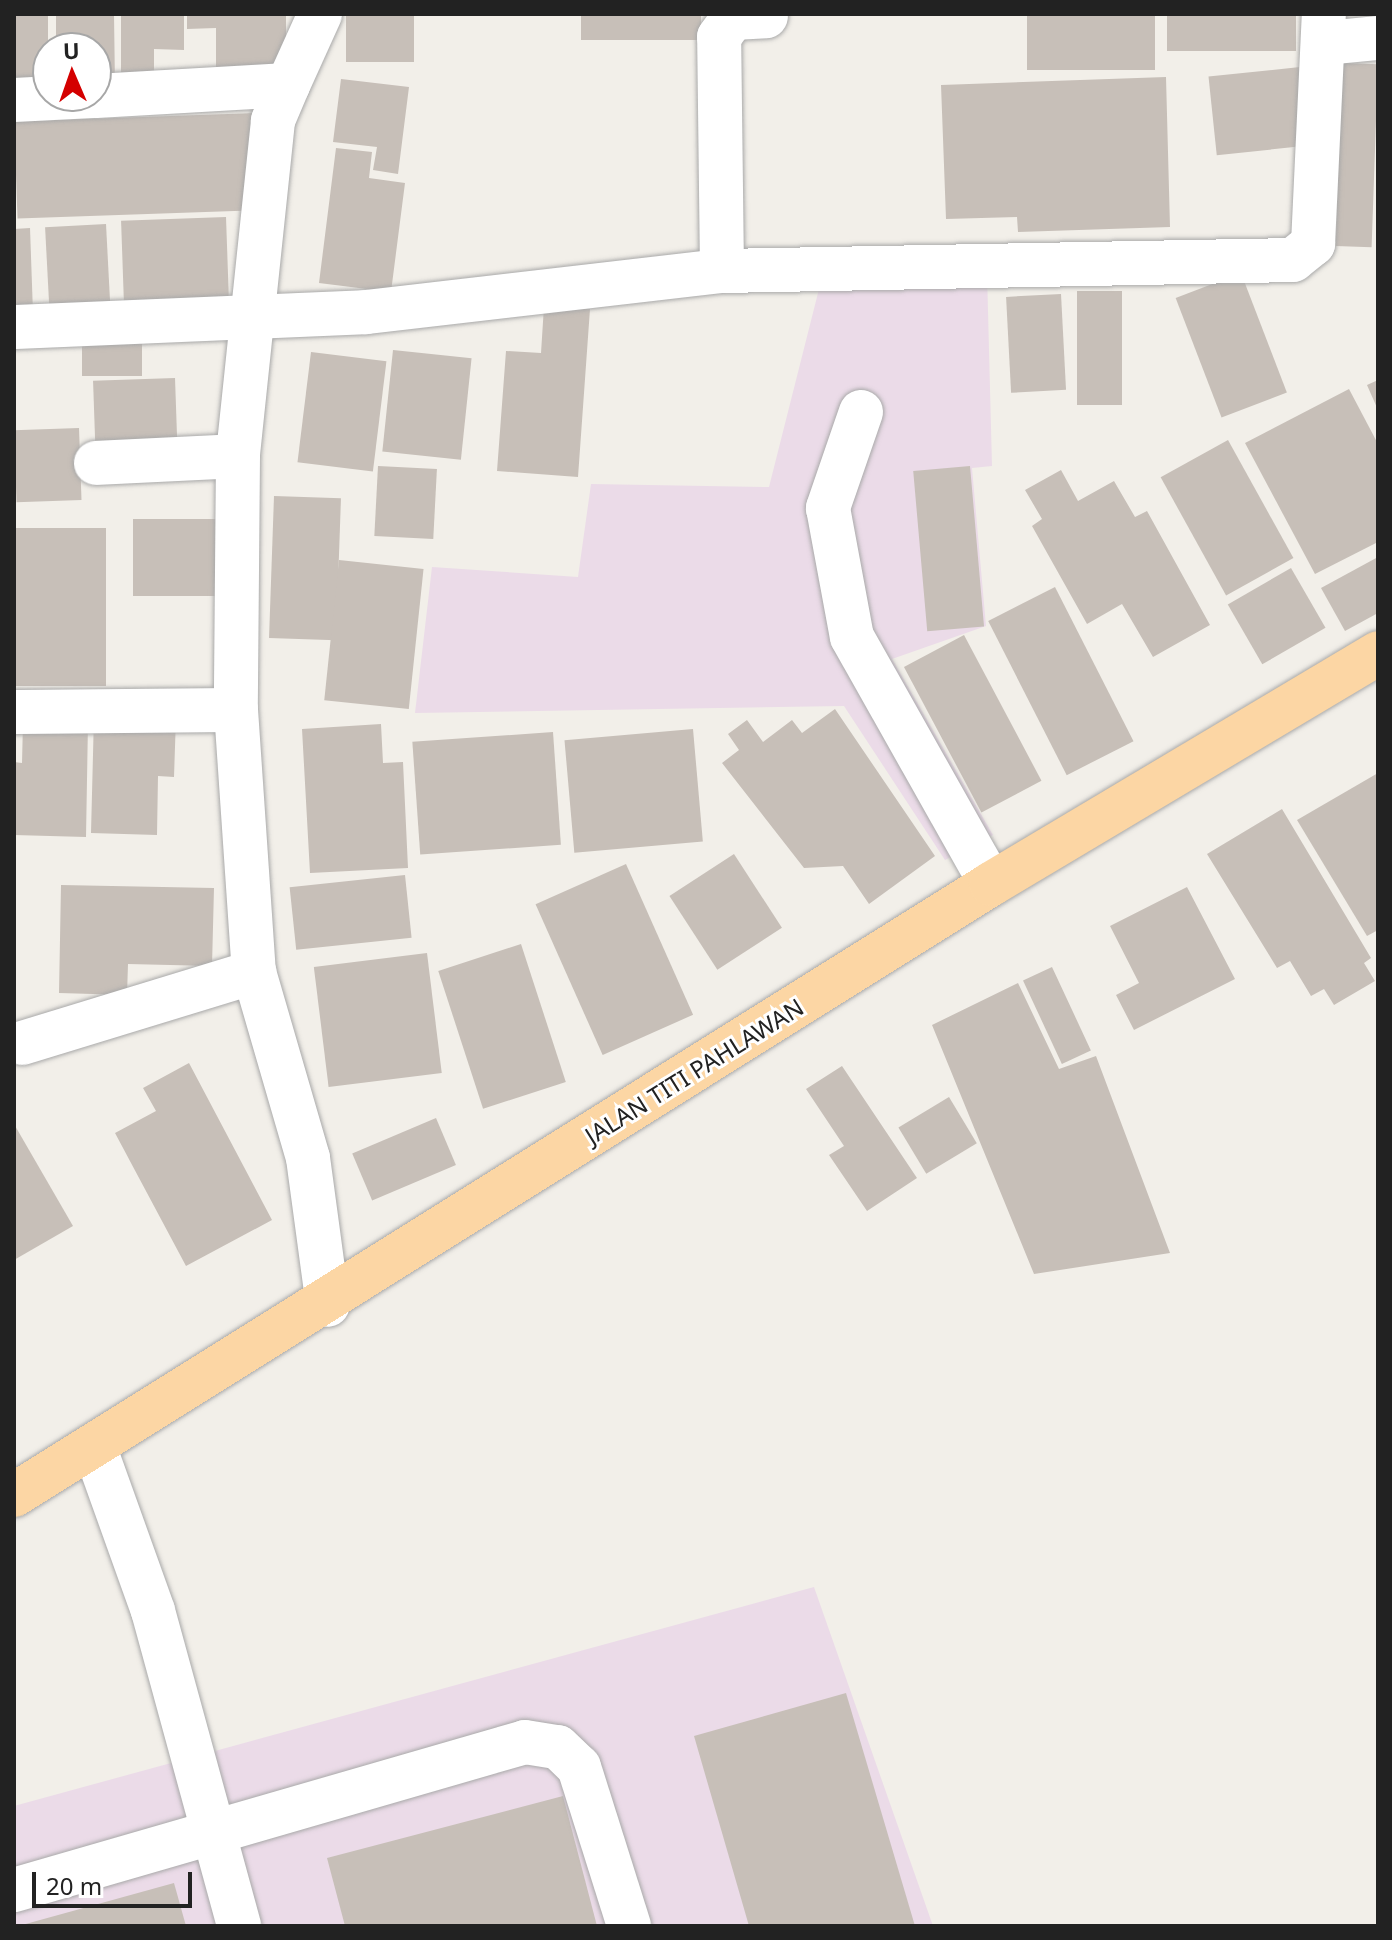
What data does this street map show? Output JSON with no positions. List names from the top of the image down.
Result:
{
  "streets": {
    "main road": ["JALAN TITI PAHLAWAN"]
  },
  "scale_bar": "20 m",
  "north": "top"
}
